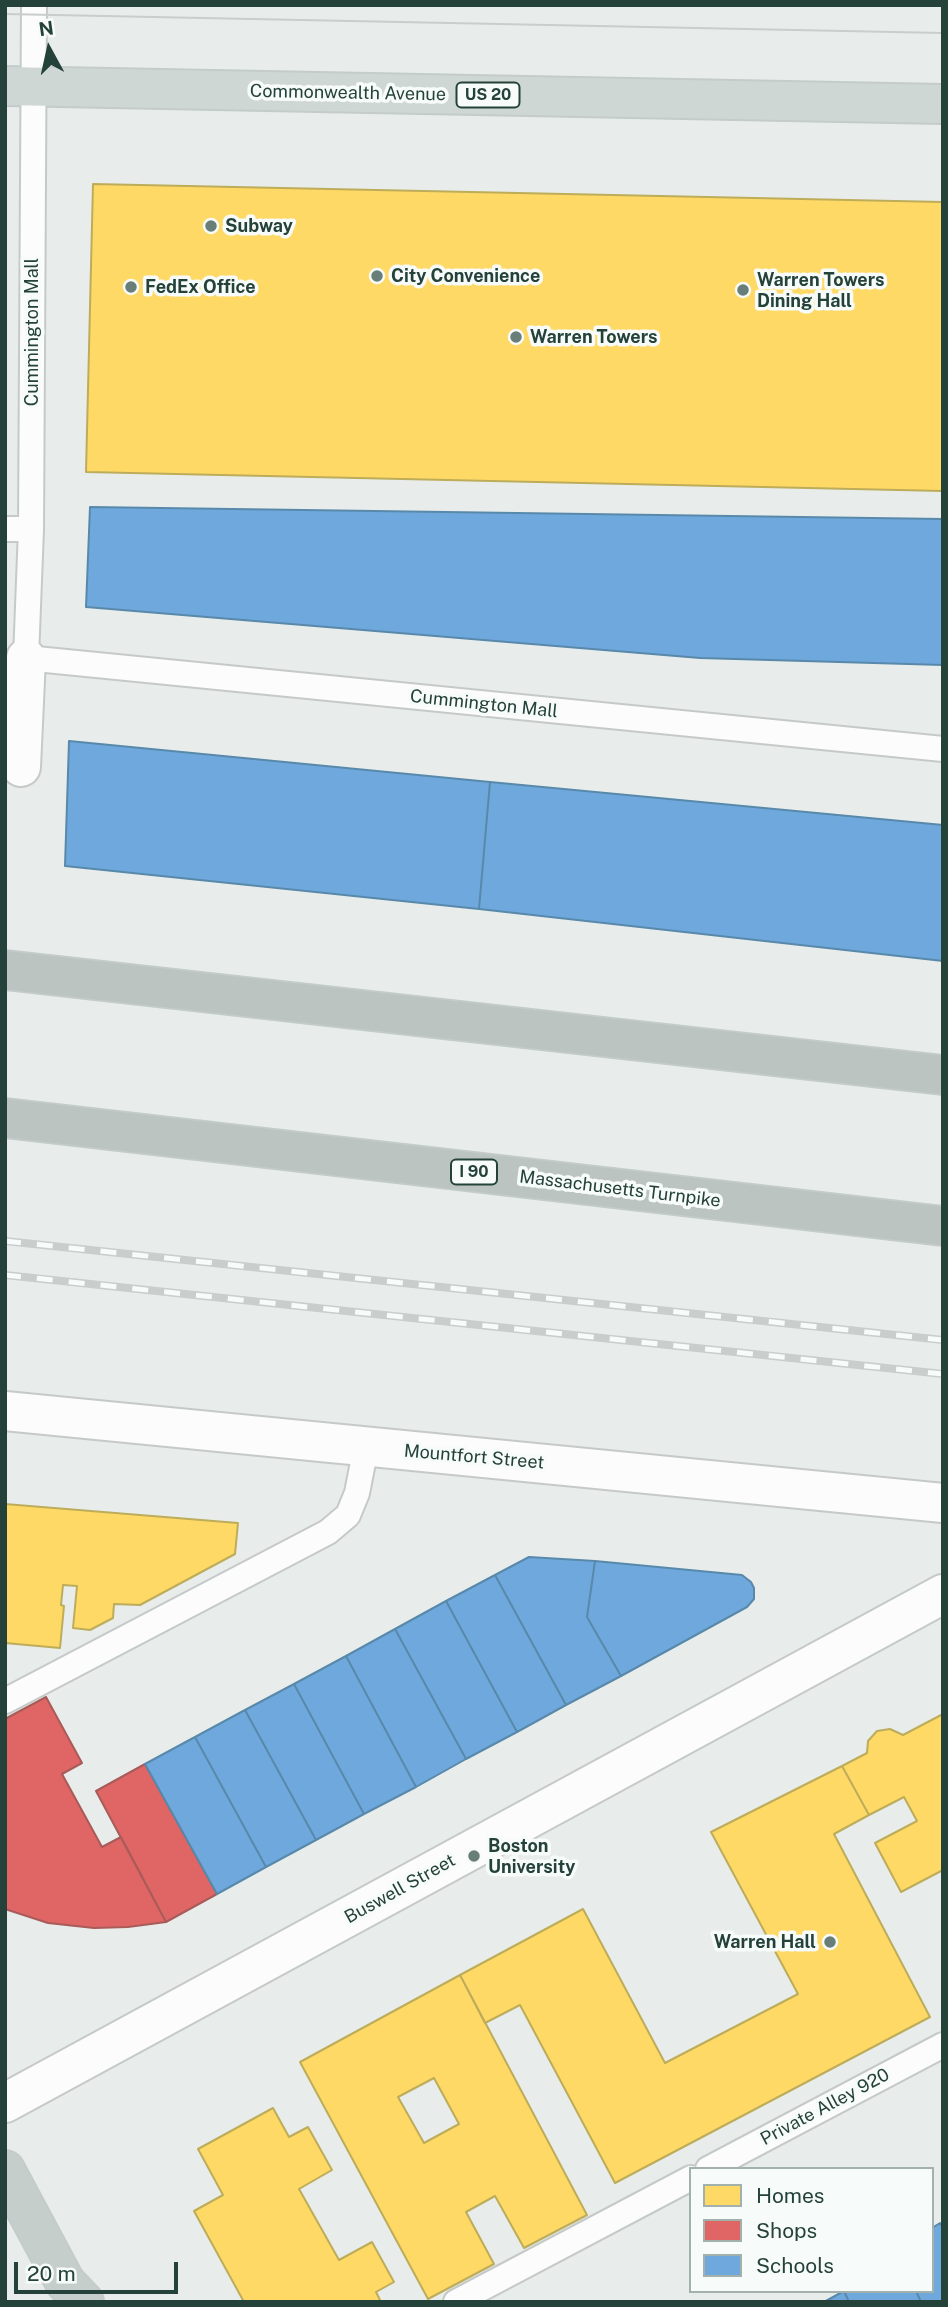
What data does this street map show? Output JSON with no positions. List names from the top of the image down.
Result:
{
  "streets": {
    "highway": ["I 90", "Massachusetts Turnpike"],
    "main road": ["Commonwealth Avenue", "US 20"],
    "street": ["Cummington Mall", "Mountfort Street", "Buswell Street"],
    "lane": ["Private Alley 920"]
  },
  "crossings": [
    ["Commonwealth Avenue", "Cummington Mall"]
  ],
  "places": [
    "Subway",
    "City Convenience",
    "FedEx Office",
    "Warren Towers Dining Hall",
    "Warren Towers",
    "Boston University",
    "Warren Hall"
  ],
  "legend": ["Homes", "Shops", "Schools"],
  "scale_bar": "20 m",
  "north": "top"
}
